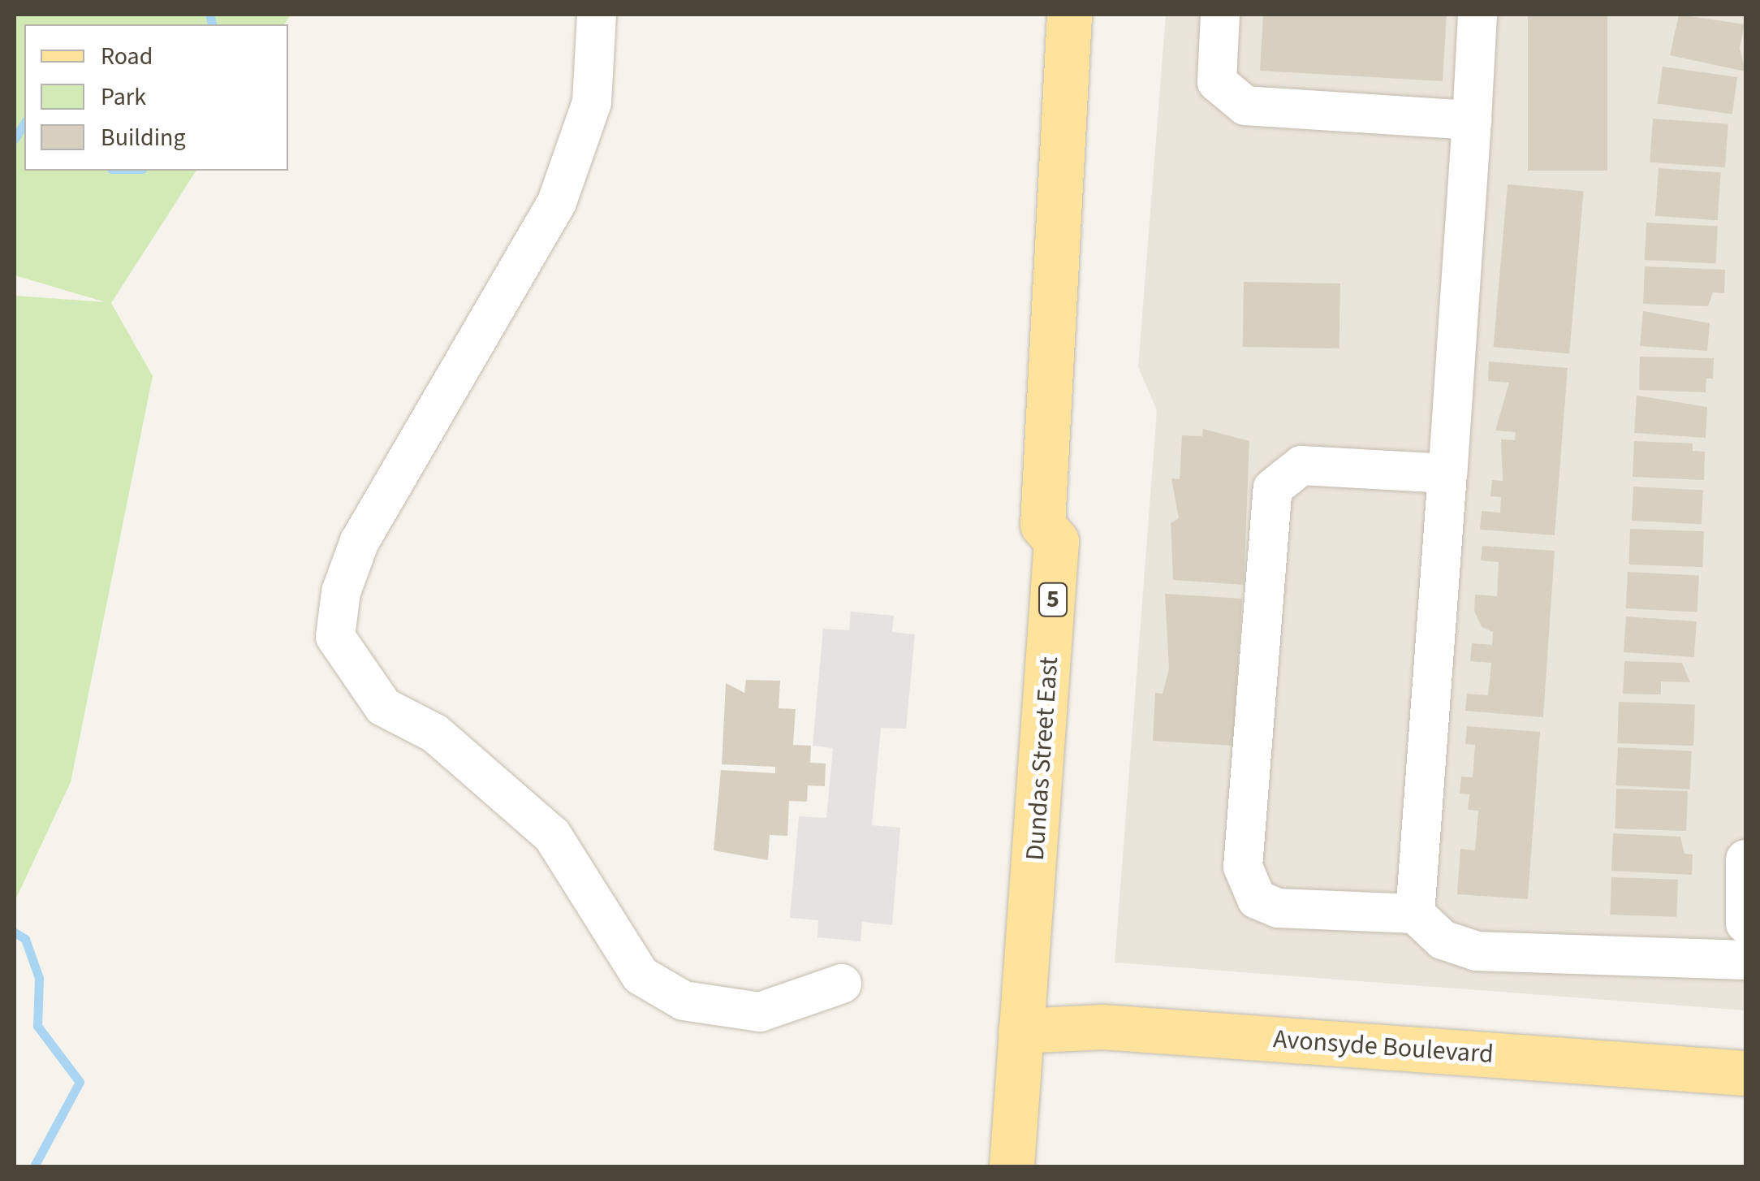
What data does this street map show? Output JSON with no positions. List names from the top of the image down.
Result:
{
  "streets": {
    "main road": ["5", "Dundas Street East", "Avonsyde Boulevard"]
  },
  "crossings": [
    ["Dundas Street East", "Avonsyde Boulevard"]
  ],
  "legend": ["Road", "Park", "Building"]
}
